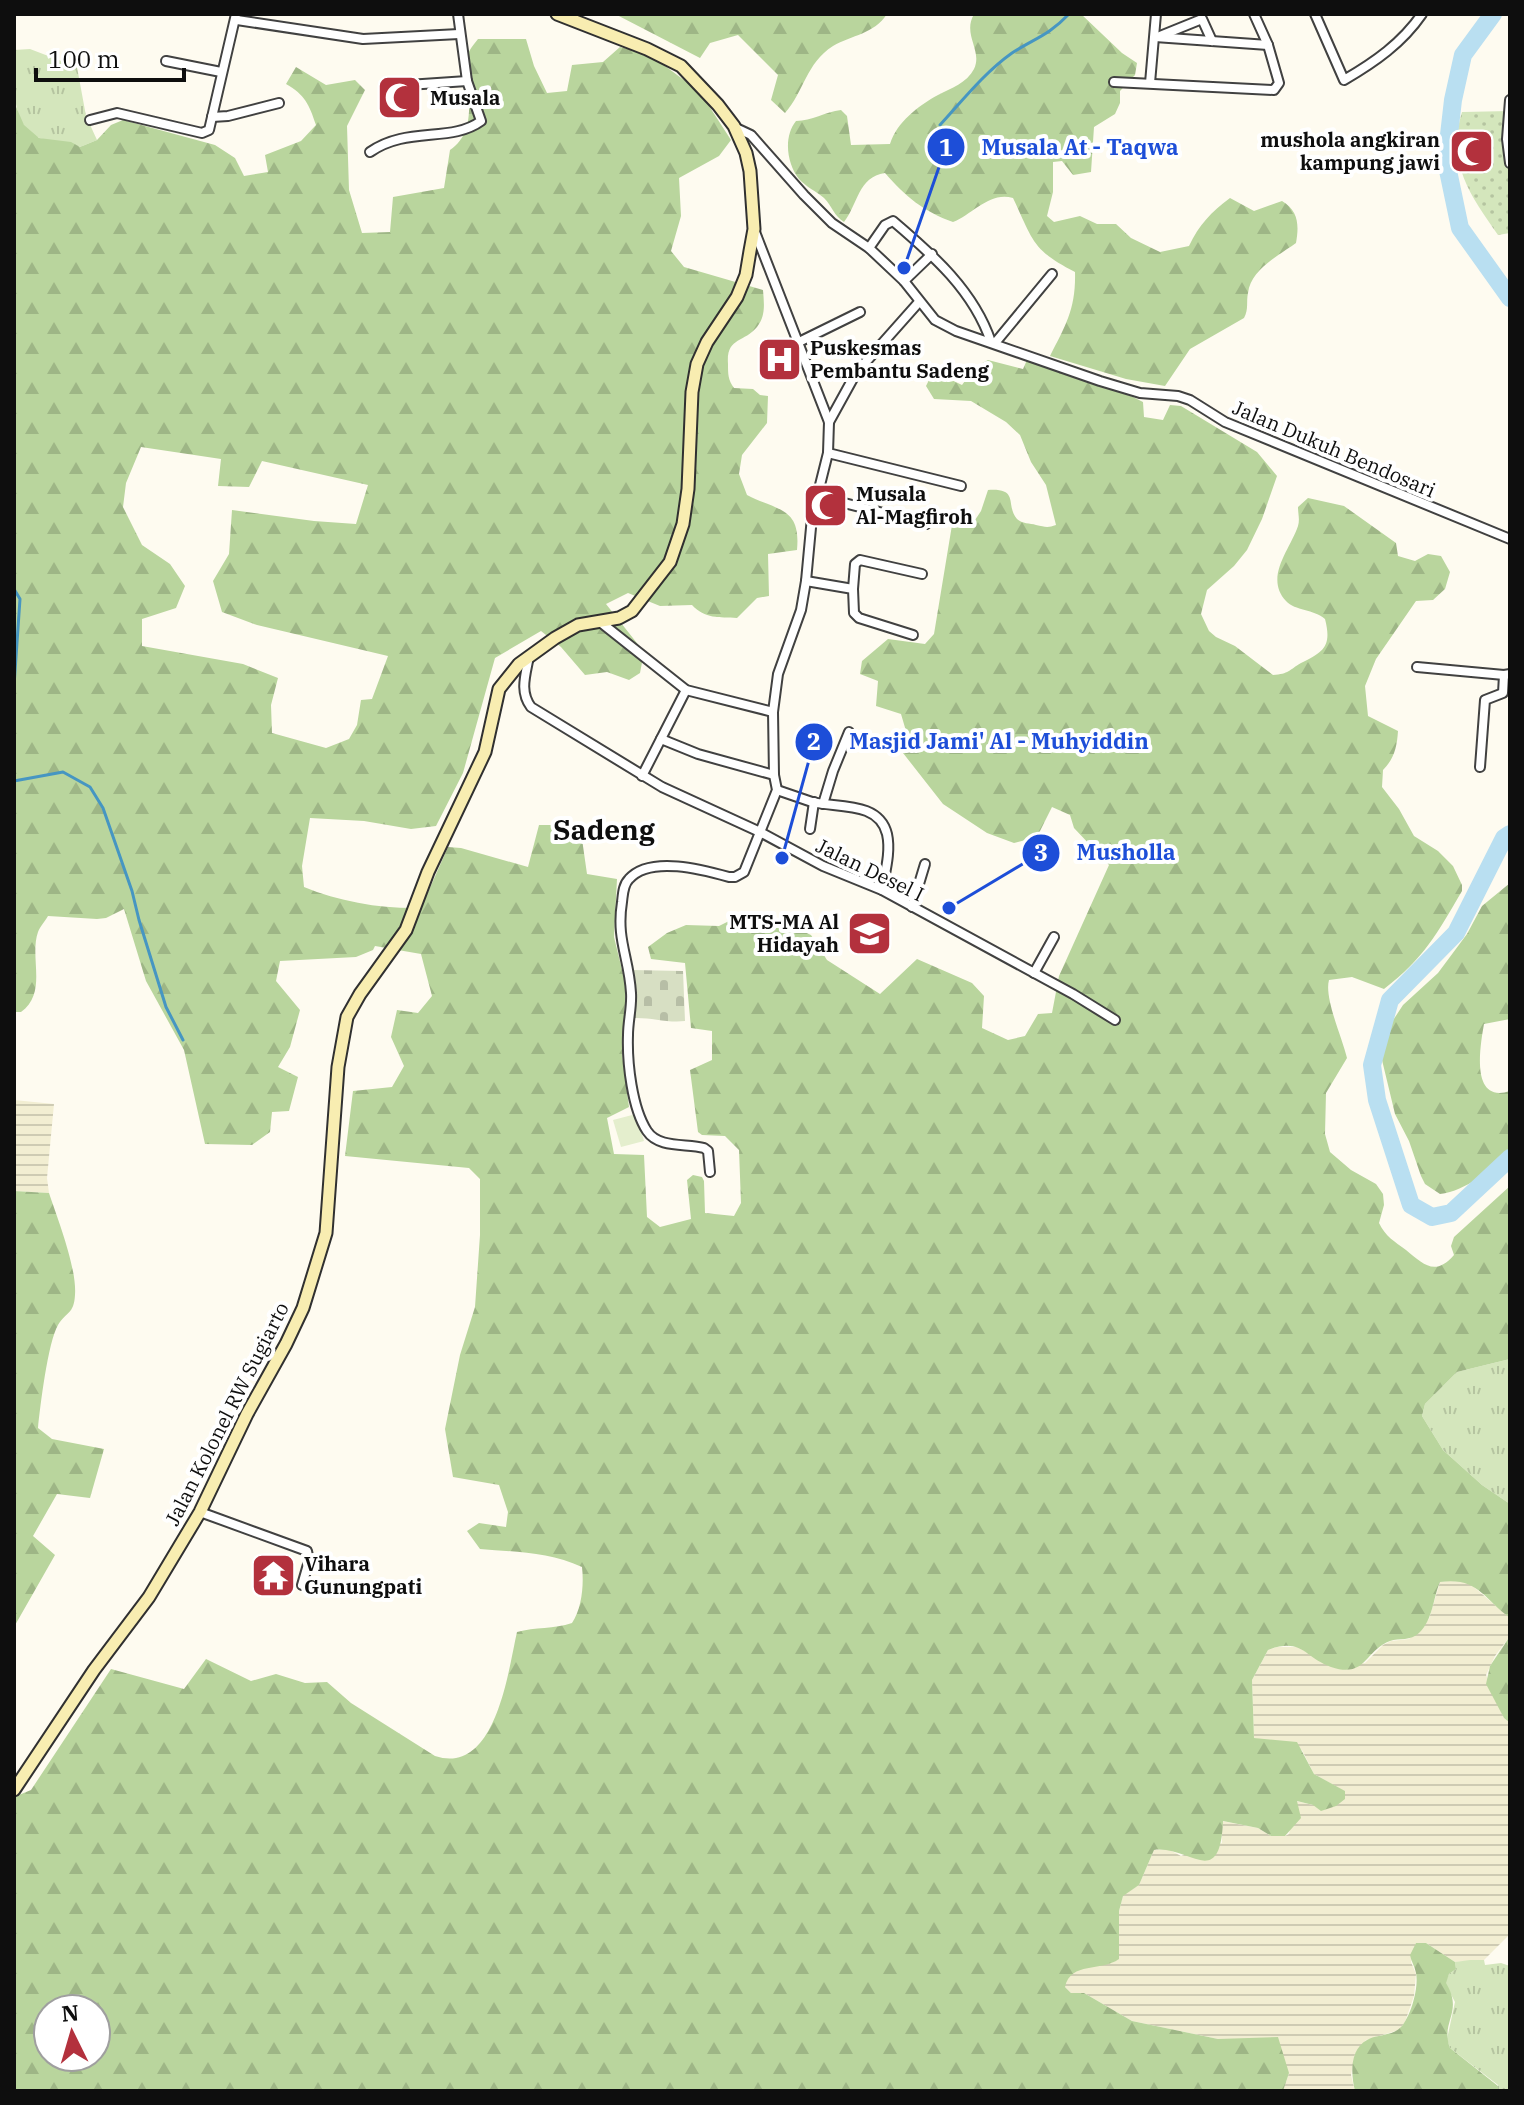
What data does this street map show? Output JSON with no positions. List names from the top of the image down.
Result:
{
  "streets": {
    "main road": ["Jalan Kolonel RW Sugiarto"],
    "street": ["Jalan Dukuh Bendosari", "Jalan Desel I"]
  },
  "crossings": [
    ["Jalan Dukuh Bendosari", "Jalan Kolonel RW Sugiarto"],
    ["Jalan Desel I", "Jalan Kolonel RW Sugiarto"]
  ],
  "districts": ["Sadeng"],
  "places": {
    "mosque": ["Musala", "mushola angkiran kampung jawi", "Musala Al-Magfiroh"],
    "other": ["Musala At - Taqwa", "Masjid Jami' Al - Muhyiddin", "Musholla"],
    "hospital": ["Puskesmas Pembantu Sadeng"],
    "school or university": ["MTS-MA Al Hidayah"],
    "temple": ["Vihara Gunungpati"]
  },
  "scale_bar": "100 m",
  "north": "top"
}
